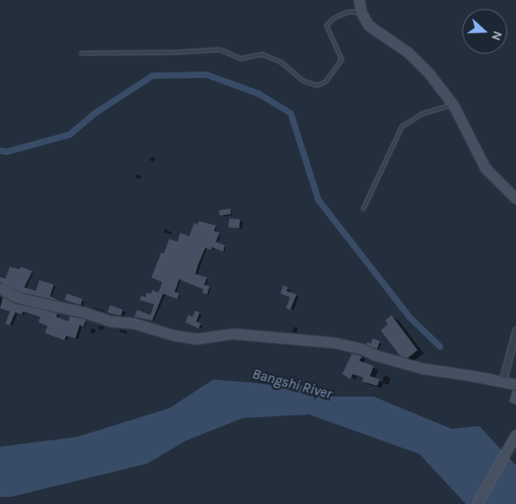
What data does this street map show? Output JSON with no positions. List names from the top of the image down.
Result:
{
  "water": ["Bangshi River"],
  "north": "right"
}
